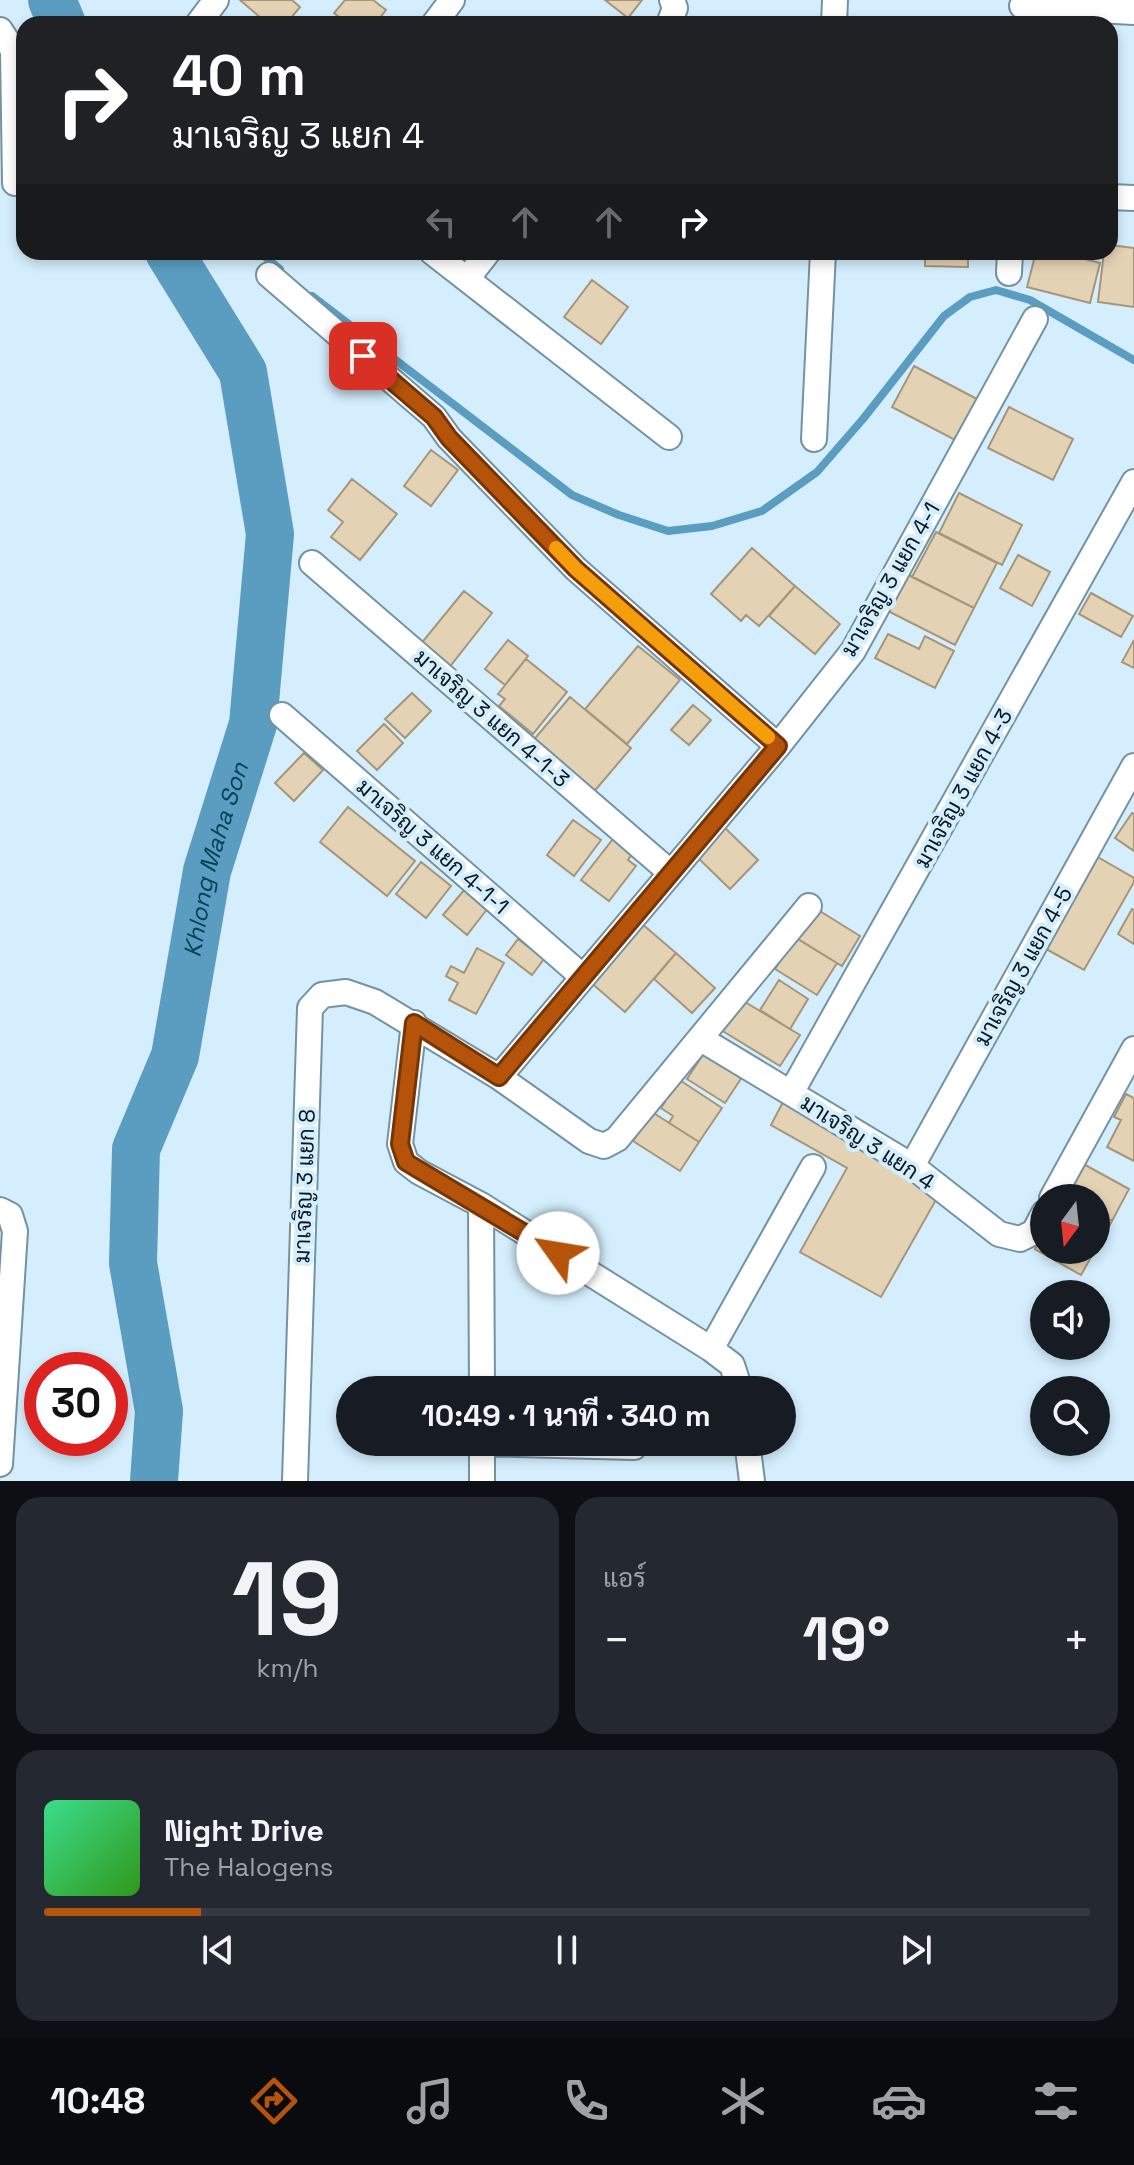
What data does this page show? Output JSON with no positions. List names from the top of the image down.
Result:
{
  "streets": {
    "street": [
      "มาเจริญ 3 แยก 4-1",
      "มาเจริญ 3 แยก 4-1-3",
      "มาเจริญ 3 แยก 4-3",
      "มาเจริญ 3 แยก 4-1-1",
      "มาเจริญ 3 แยก 4-5",
      "มาเจริญ 3 แยก 4",
      "มาเจริญ 3 แยก 8"
    ]
  },
  "crossings": [
    ["มาเจริญ 3 แยก 4-1", "มาเจริญ 3 แยก 4-1-3"],
    ["มาเจริญ 3 แยก 4-1", "มาเจริญ 3 แยก 4-1-1"],
    ["มาเจริญ 3 แยก 4-3", "มาเจริญ 3 แยก 4"],
    ["มาเจริญ 3 แยก 4-5", "มาเจริญ 3 แยก 4"]
  ],
  "water": ["Khlong Maha Son"],
  "north": "bottom",
  "page": {
    "turn": ["40 m", "มาเจริญ 3 แยก 4"],
    "limit": "30",
    "trip": "10:49 · 1 นาที · 340 m",
    "tile": [
      ["19", "km/h"],
      "แอร์"
    ],
    "heat": ["−", "19°", "+"],
    "song": ["Night Drive", "The Halogens"],
    "tabs": "10:48"
  }
}
